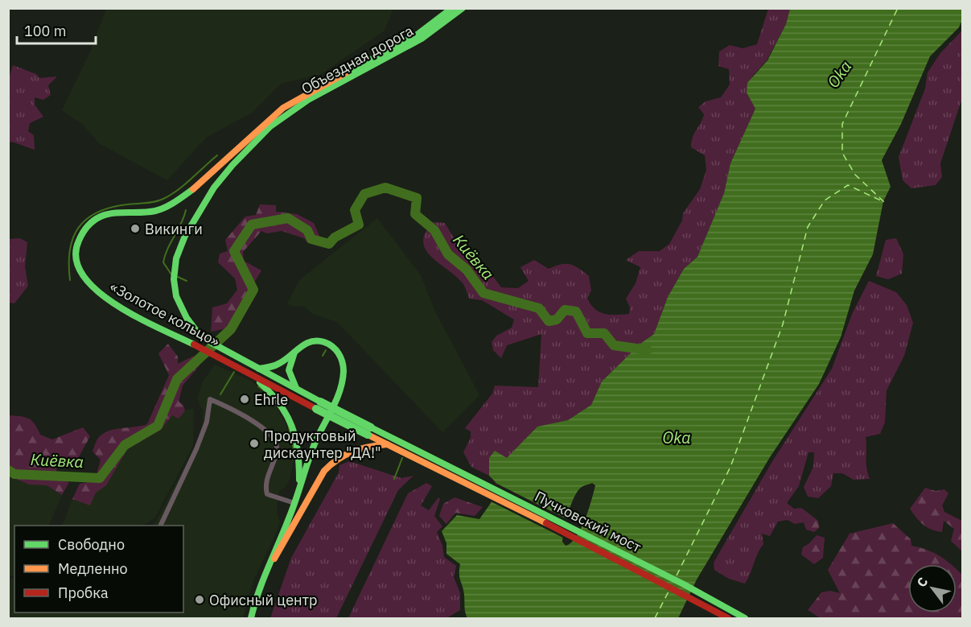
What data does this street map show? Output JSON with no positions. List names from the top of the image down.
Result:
{
  "streets": {
    "main road": ["Объездная дорога", "«Золотое кольцо»", "Пучковский мост"]
  },
  "crossings": [
    ["Объездная дорога", "«Золотое кольцо»"]
  ],
  "water": ["Oka", "Киёвка"],
  "places": [
    "Викинги",
    "Ehrle",
    "Продуктовый дискаунтер \"ДА!\"",
    "Офисный центр"
  ],
  "legend": ["Свободно", "Медленно", "Пробка"],
  "scale_bar": "100 m",
  "north": "top left"
}
